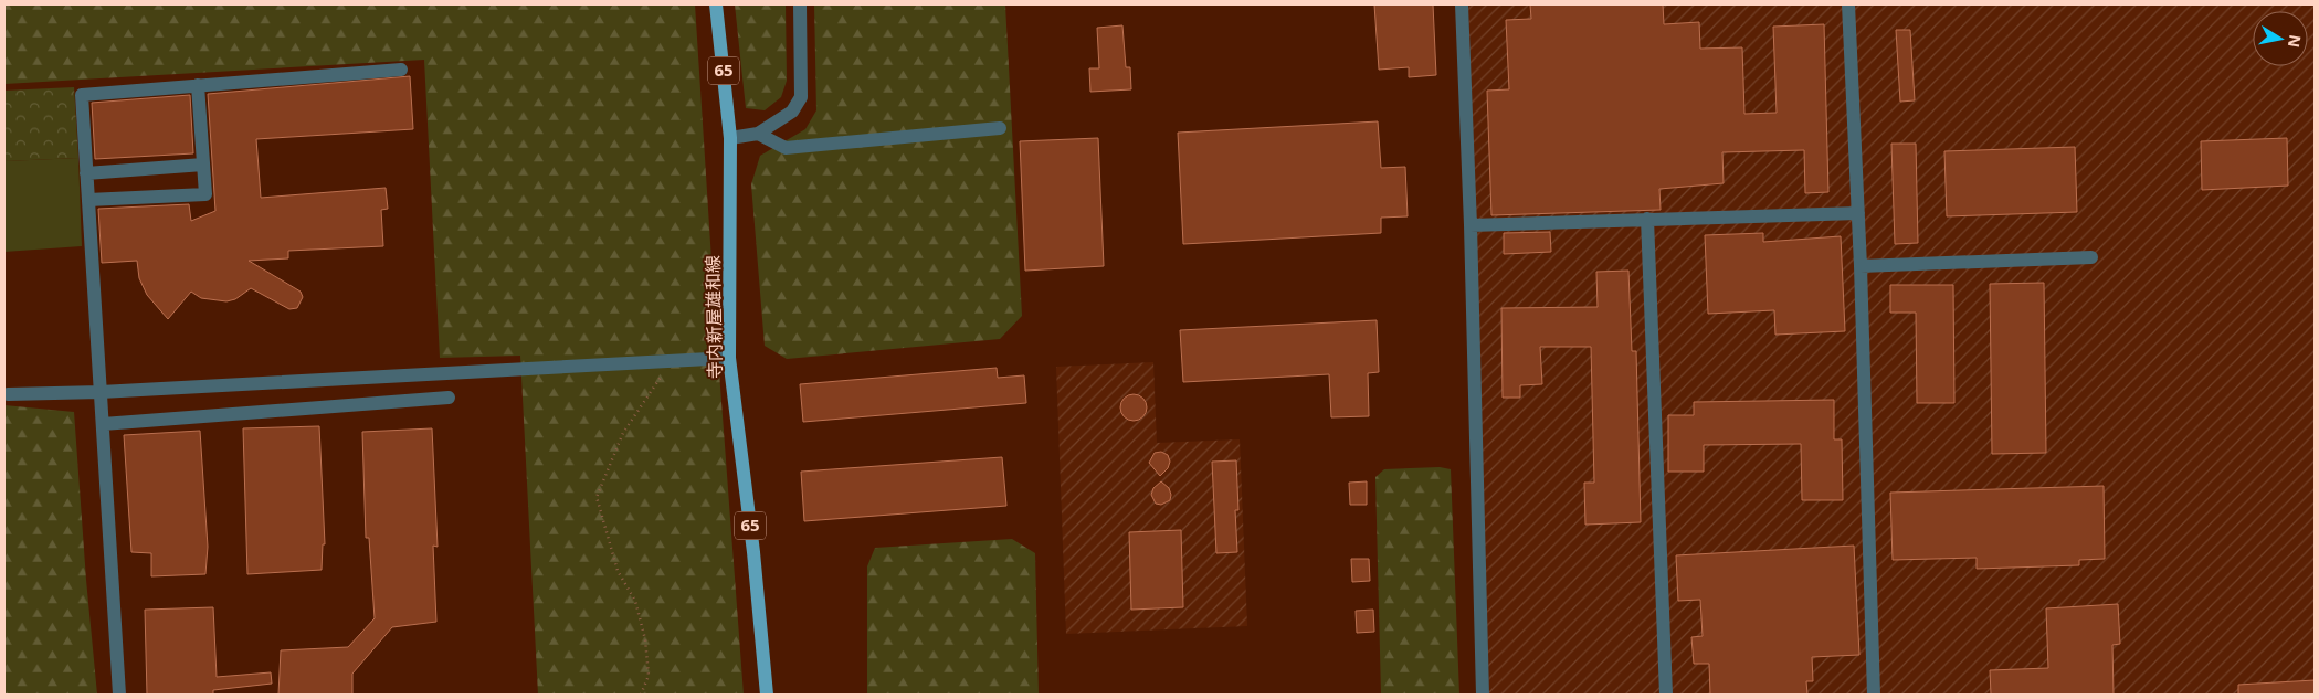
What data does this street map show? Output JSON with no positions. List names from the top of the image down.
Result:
{
  "streets": {
    "main road": ["65", "寺内新屋雄和線"]
  },
  "north": "right"
}
